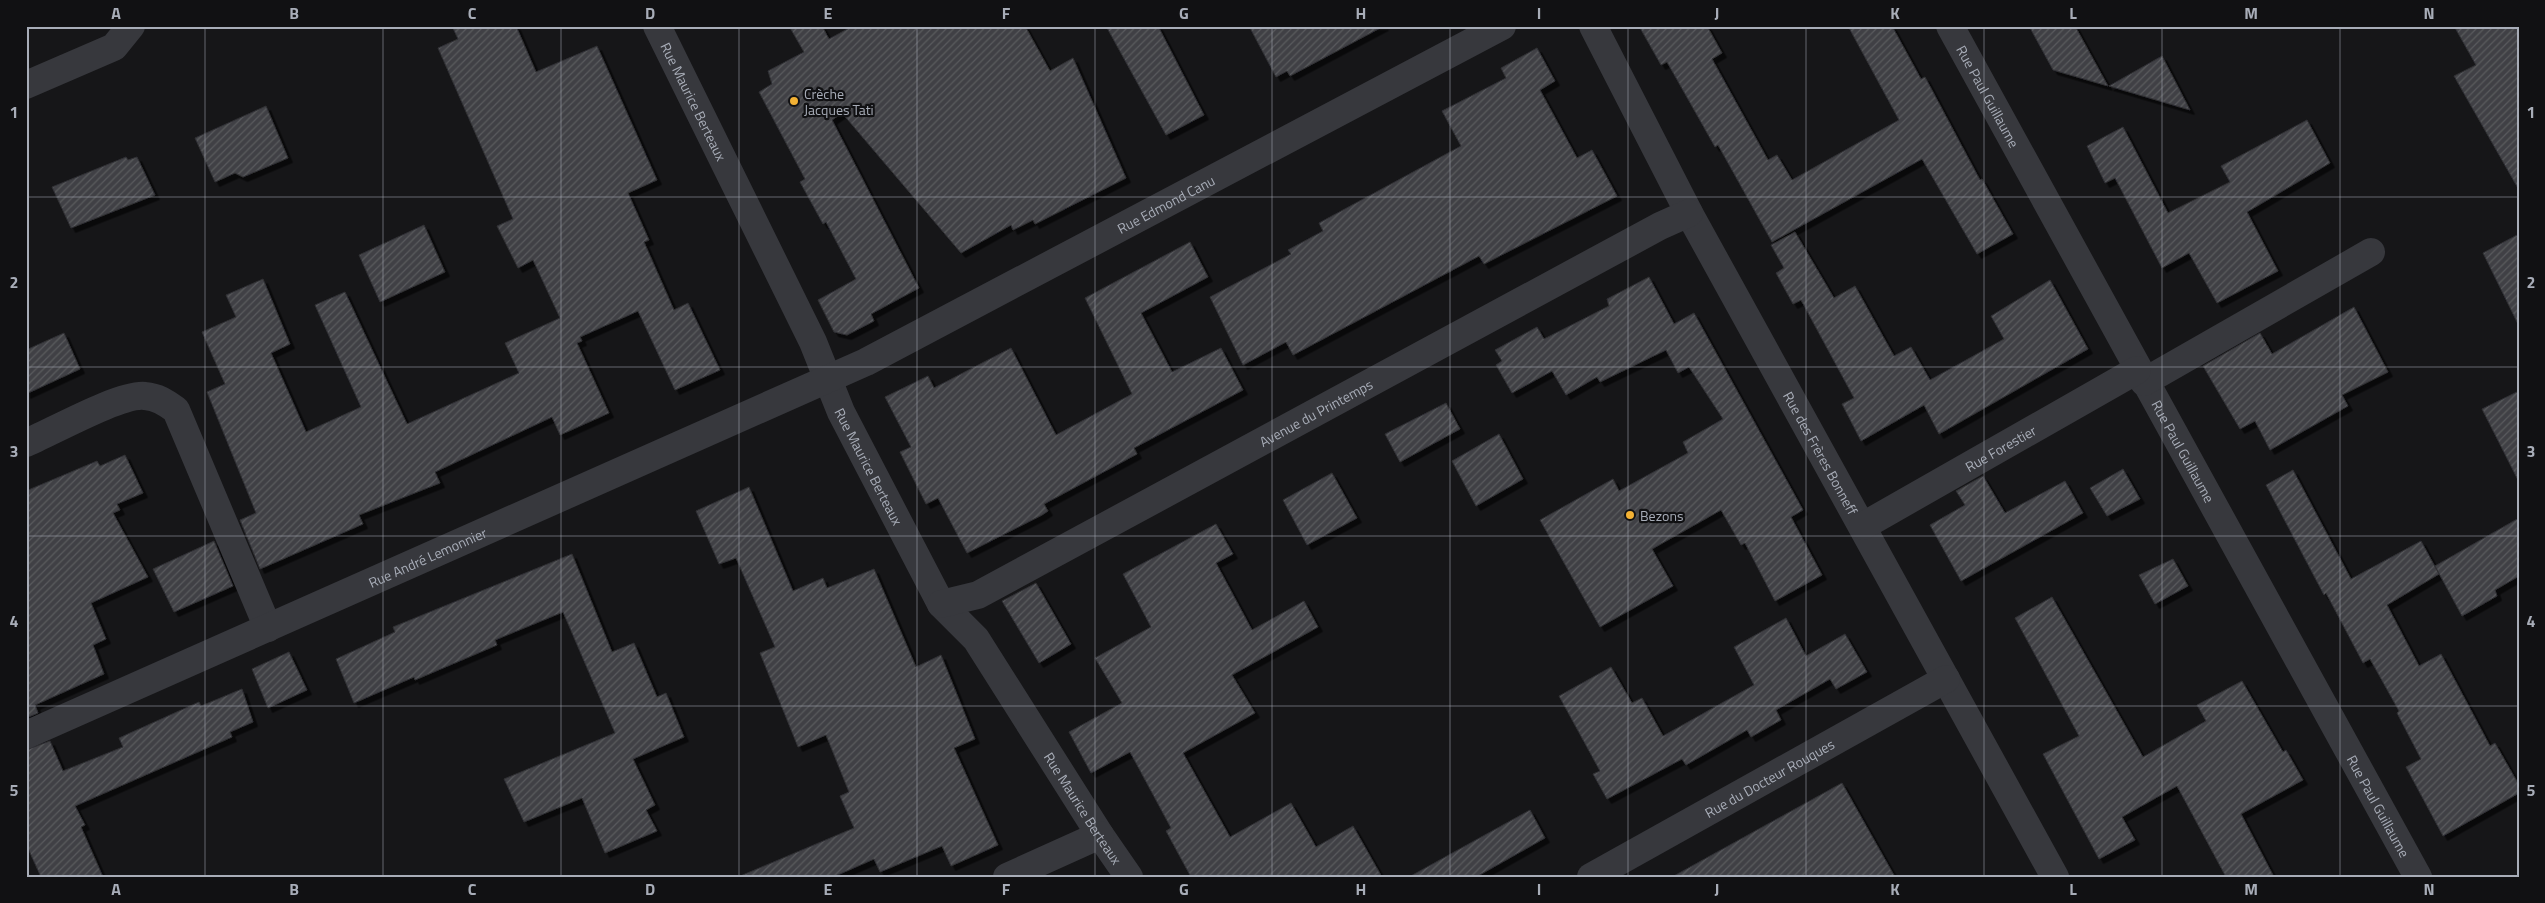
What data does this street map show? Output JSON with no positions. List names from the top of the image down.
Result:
{
  "streets": {
    "street": [
      "Rue Paul Guillaume",
      "Rue Maurice Berteaux",
      "Rue Edmond Canu",
      "Avenue du Printemps",
      "Rue Forestier",
      "Rue des Frères Bonneff",
      "Rue André Lemonnier",
      "Rue du Docteur Rouques"
    ]
  },
  "crossings": [
    ["Rue Paul Guillaume", "Rue Forestier"],
    ["Rue Maurice Berteaux", "Rue Edmond Canu"],
    ["Rue Maurice Berteaux", "Avenue du Printemps"],
    ["Rue Maurice Berteaux", "Rue André Lemonnier"],
    ["Rue Edmond Canu", "Rue André Lemonnier"],
    ["Avenue du Printemps", "Rue des Frères Bonneff"],
    ["Rue Forestier", "Rue des Frères Bonneff"],
    ["Rue des Frères Bonneff", "Rue du Docteur Rouques"]
  ],
  "places": ["Crèche Jacques Tati", "Bezons"],
  "grid": {
    "columns": [
      "A",
      "B",
      "C",
      "D",
      "E",
      "F",
      "G",
      "H",
      "I",
      "J",
      "K",
      "L",
      "M",
      "N"
    ],
    "rows": [
      "1",
      "2",
      "3",
      "4",
      "5"
    ]
  }
}
